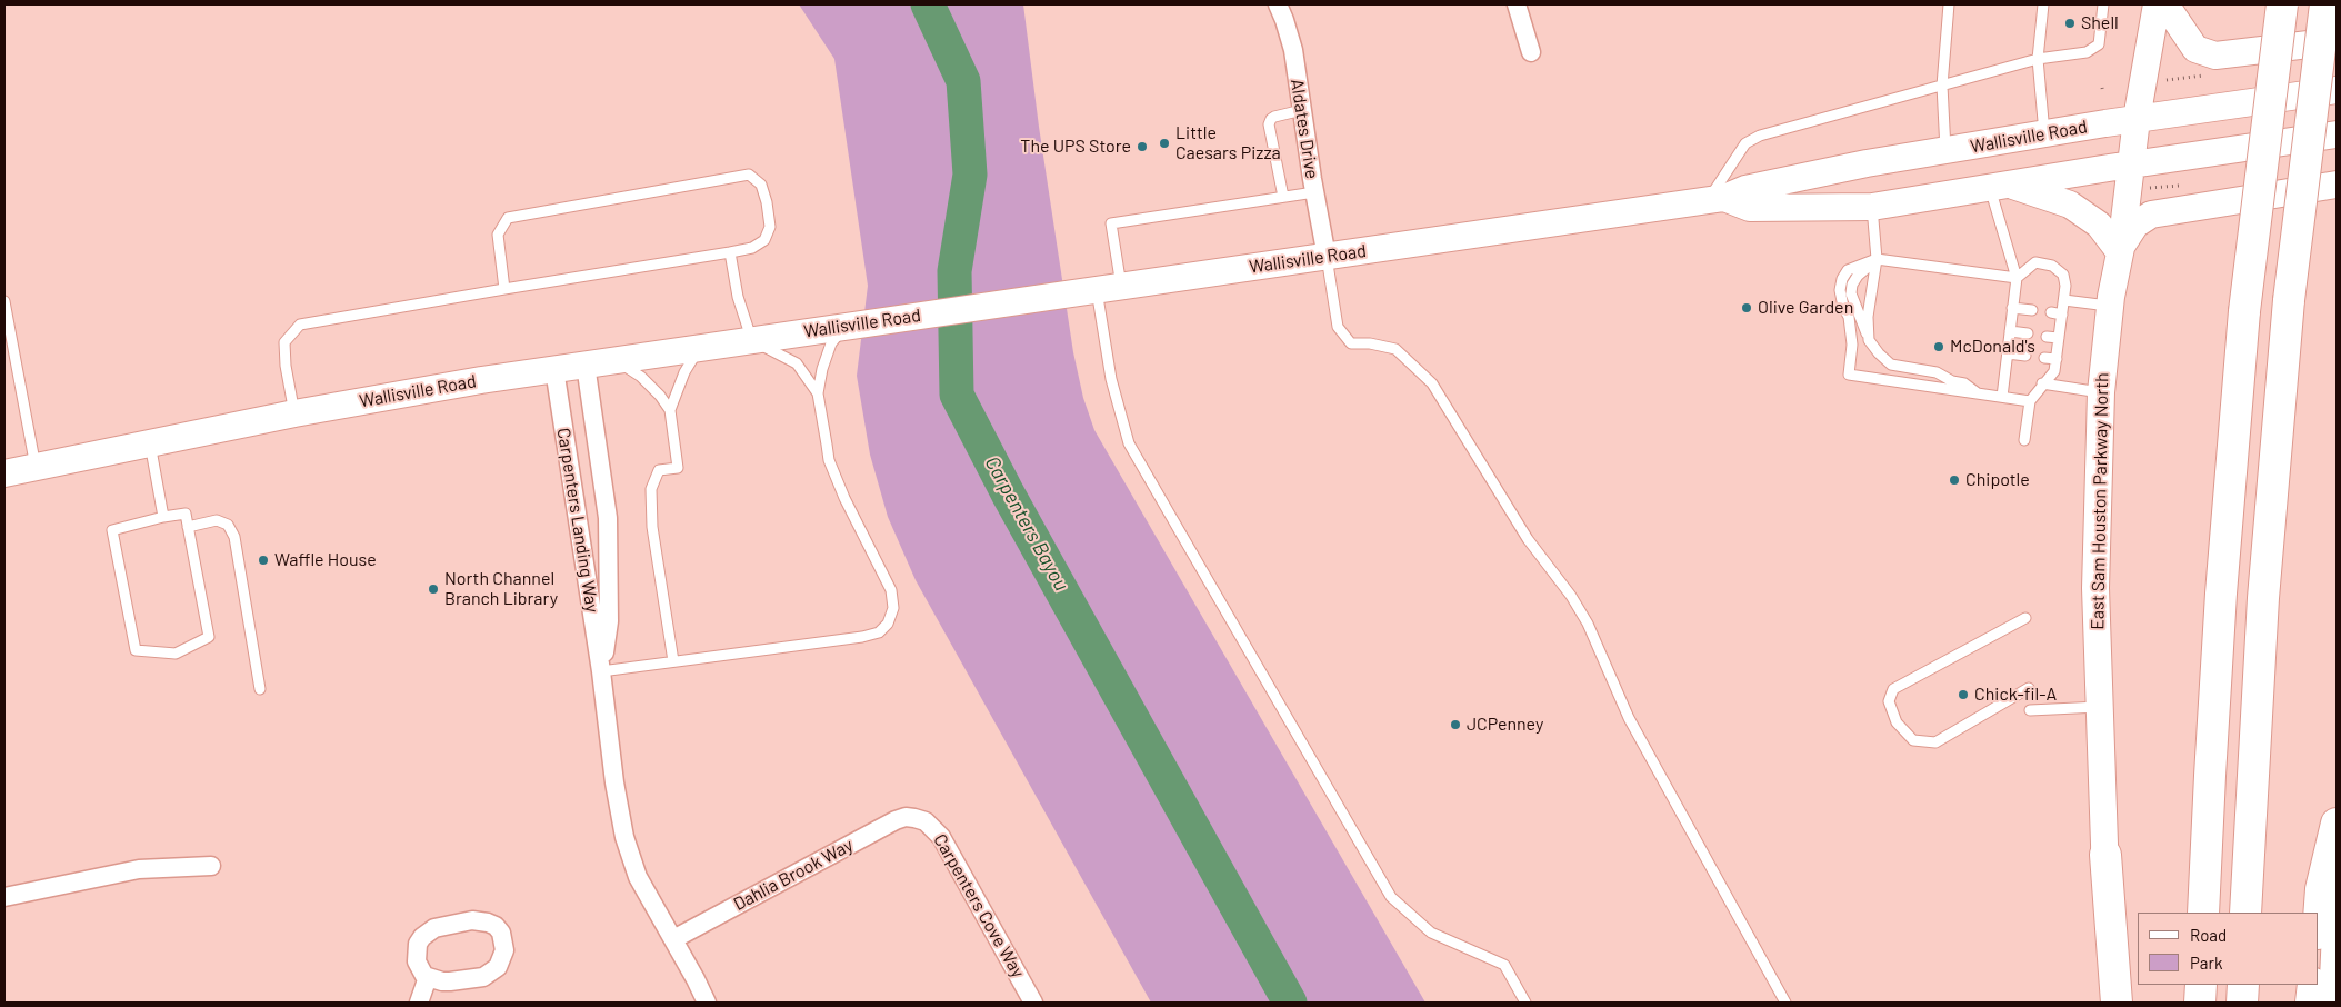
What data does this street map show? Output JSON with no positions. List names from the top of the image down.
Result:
{
  "streets": {
    "main road": ["Wallisville Road", "East Sam Houston Parkway North"],
    "street": [
      "Aldates Drive",
      "Carpenters Landing Way",
      "Dahlia Brook Way",
      "Carpenters Cove Way"
    ]
  },
  "crossings": [
    ["Aldates Drive", "Wallisville Road"],
    ["Wallisville Road", "East Sam Houston Parkway North"],
    ["Wallisville Road", "Carpenters Landing Way"],
    ["Carpenters Landing Way", "Dahlia Brook Way"],
    ["Dahlia Brook Way", "Carpenters Cove Way"]
  ],
  "water": ["Carpenters Bayou"],
  "places": [
    "Shell",
    "Little Caesars Pizza",
    "The UPS Store",
    "Olive Garden",
    "McDonald's",
    "Chipotle",
    "Waffle House",
    "North Channel Branch Library",
    "Chick-fil-A",
    "JCPenney"
  ],
  "legend": ["Road", "Park"]
}
